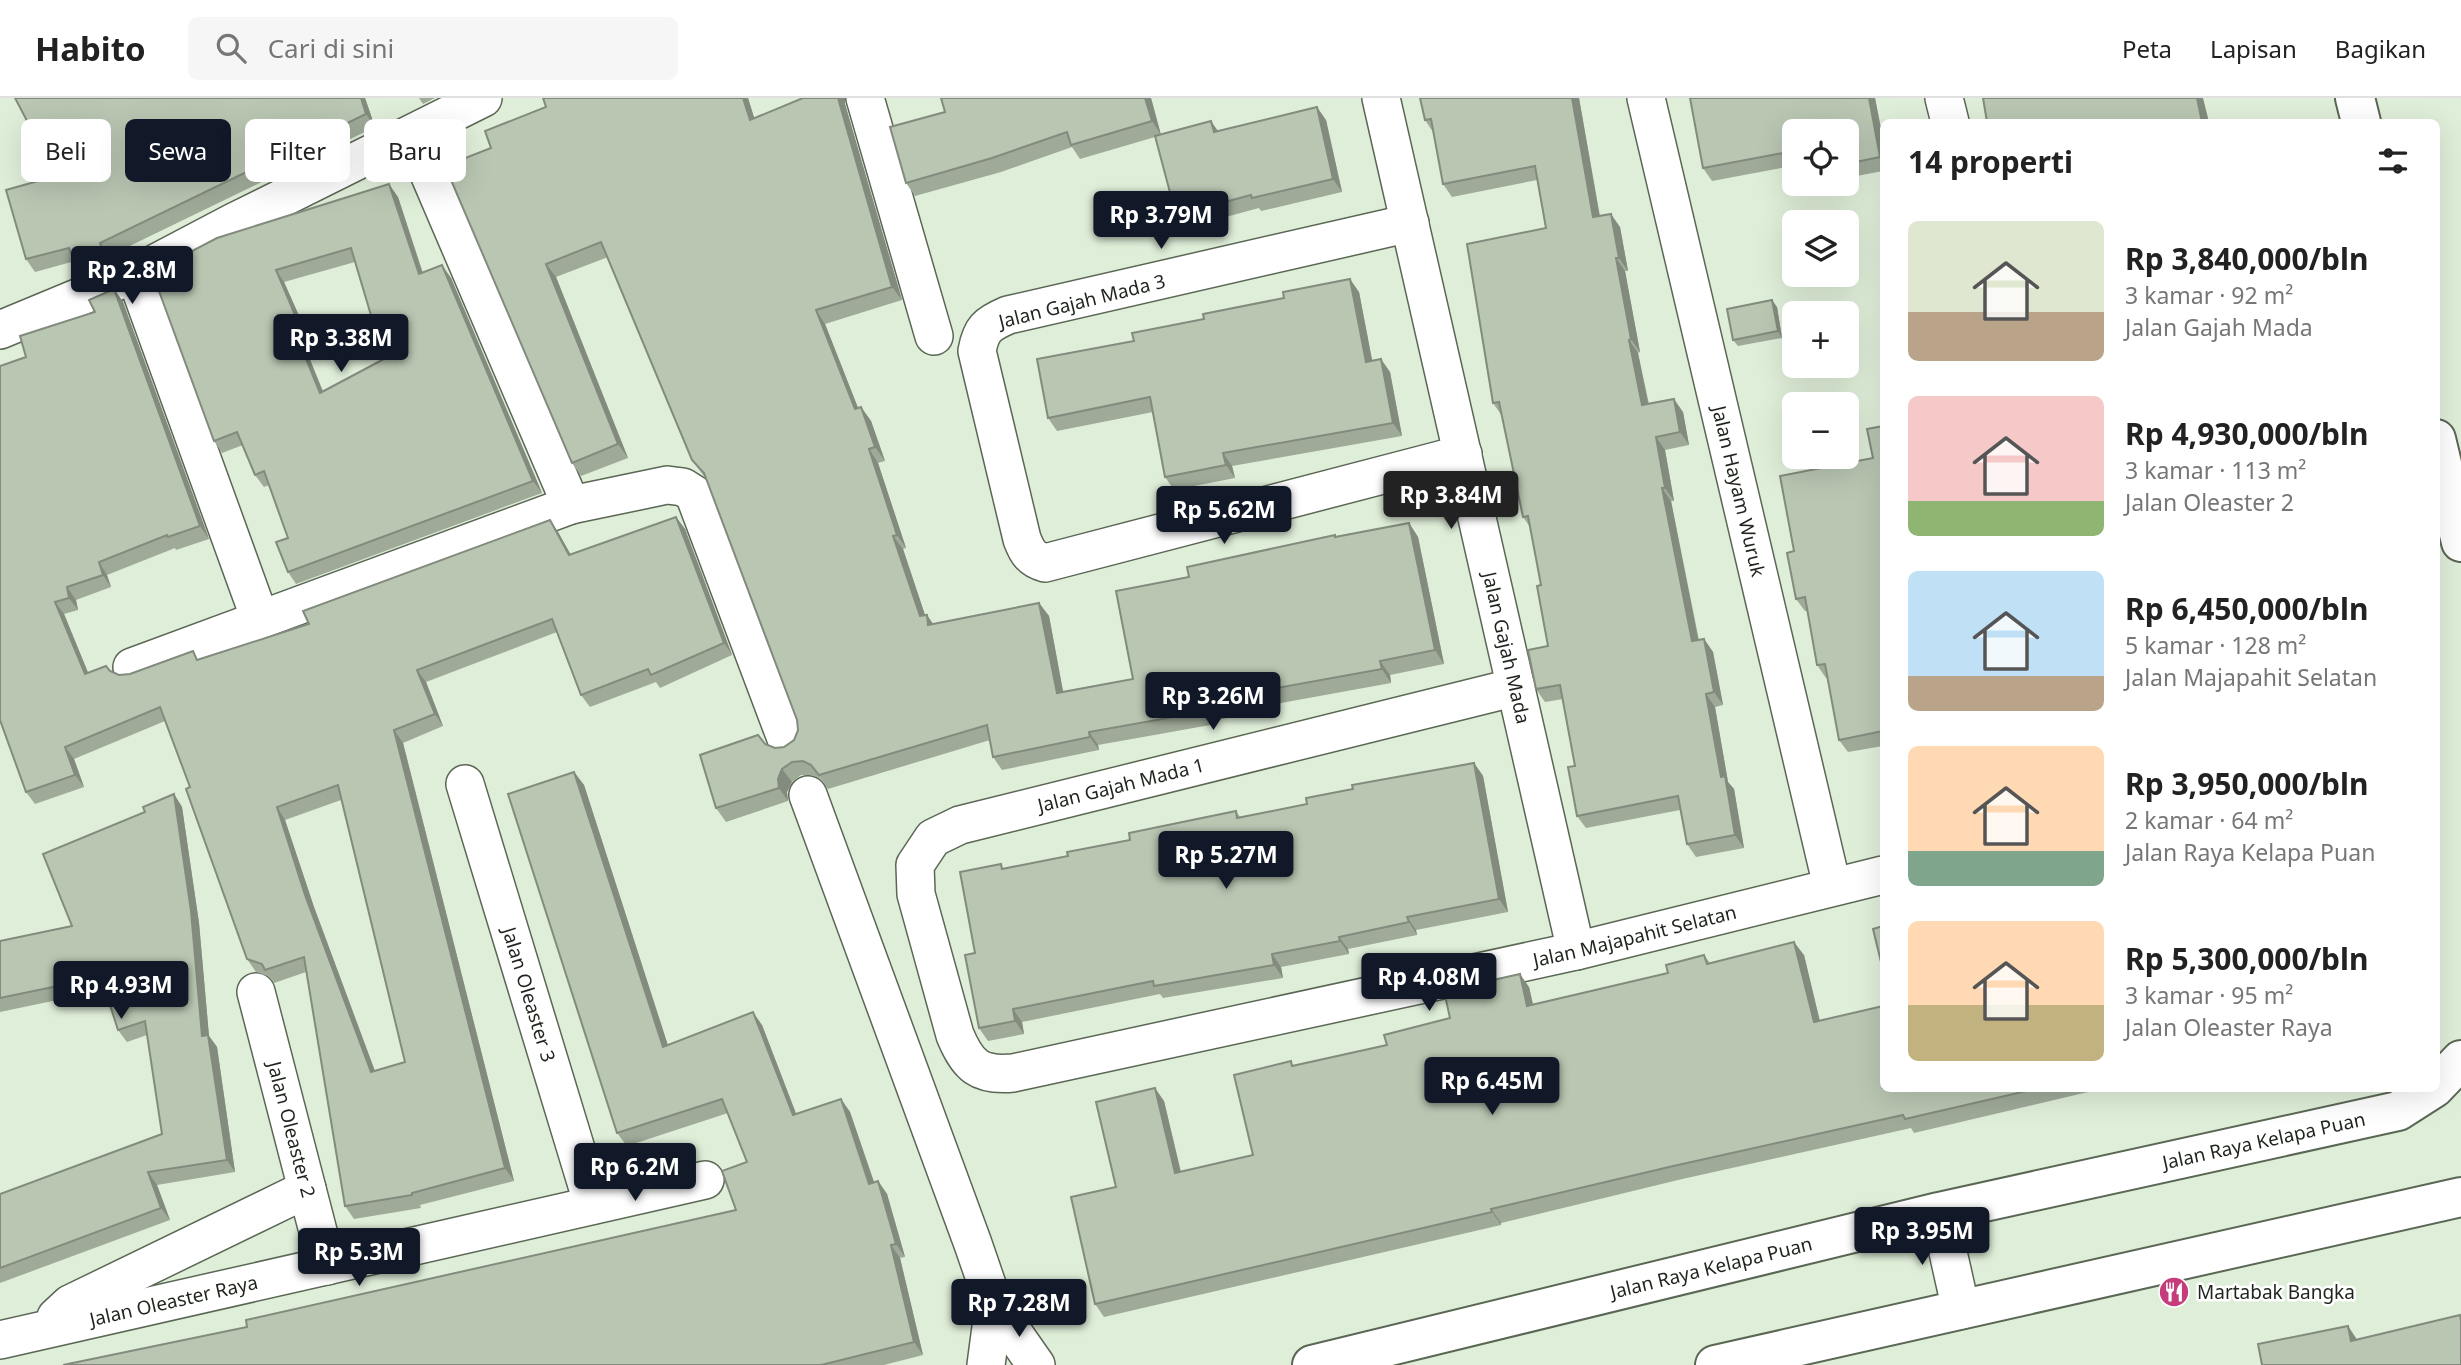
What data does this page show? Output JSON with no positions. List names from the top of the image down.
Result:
{
  "streets": {
    "street": [
      "Jalan Gajah Mada 3",
      "Jalan Hayam Wuruk",
      "Jalan Gajah Mada",
      "Jalan Gajah Mada 1",
      "Jalan Majapahit Selatan",
      "Jalan Oleaster 3",
      "Jalan Oleaster 2",
      "Jalan Raya Kelapa Puan",
      "Jalan Oleaster Raya"
    ]
  },
  "crossings": [
    ["Jalan Gajah Mada 3", "Jalan Gajah Mada"],
    ["Jalan Hayam Wuruk", "Jalan Majapahit Selatan"],
    ["Jalan Gajah Mada", "Jalan Gajah Mada 1"],
    ["Jalan Gajah Mada", "Jalan Majapahit Selatan"],
    ["Jalan Gajah Mada 1", "Jalan Majapahit Selatan"],
    ["Jalan Oleaster 3", "Jalan Oleaster Raya"],
    ["Jalan Oleaster 2", "Jalan Oleaster Raya"]
  ],
  "places": {
    "restaurant": ["Martabak Bangka"]
  },
  "page": {
    "header": "Habito",
    "search": "Cari di sini",
    "nav": ["Peta", "Lapisan", "Bagikan"],
    "map_buttons": ["+", "−"],
    "chip": [
      "Beli",
      "Sewa",
      "Filter",
      "Baru"
    ],
    "heading": "14 properti",
    "price": [
      "Rp 3.79M",
      "Rp 2.8M",
      "Rp 3.38M",
      "Rp 3.84M",
      "Rp 5.62M",
      "Rp 3.26M",
      "Rp 5.27M",
      "Rp 4.08M",
      "Rp 4.93M",
      "Rp 6.45M",
      "Rp 6.2M",
      "Rp 3.95M",
      "Rp 5.3M",
      "Rp 7.28M"
    ],
    "list": [
      {
        "name": "Rp 3,840,000/bln",
        "note": "3 kamar · 92 m² · Jalan Gajah Mada"
      },
      {
        "name": "Rp 4,930,000/bln",
        "note": "3 kamar · 113 m² · Jalan Oleaster 2"
      },
      {
        "name": "Rp 6,450,000/bln",
        "note": "5 kamar · 128 m² · Jalan Majapahit Selatan"
      },
      {
        "name": "Rp 3,950,000/bln",
        "note": "2 kamar · 64 m² · Jalan Raya Kelapa Puan"
      },
      {
        "name": "Rp 5,300,000/bln",
        "note": "3 kamar · 95 m² · Jalan Oleaster Raya"
      }
    ]
  }
}
